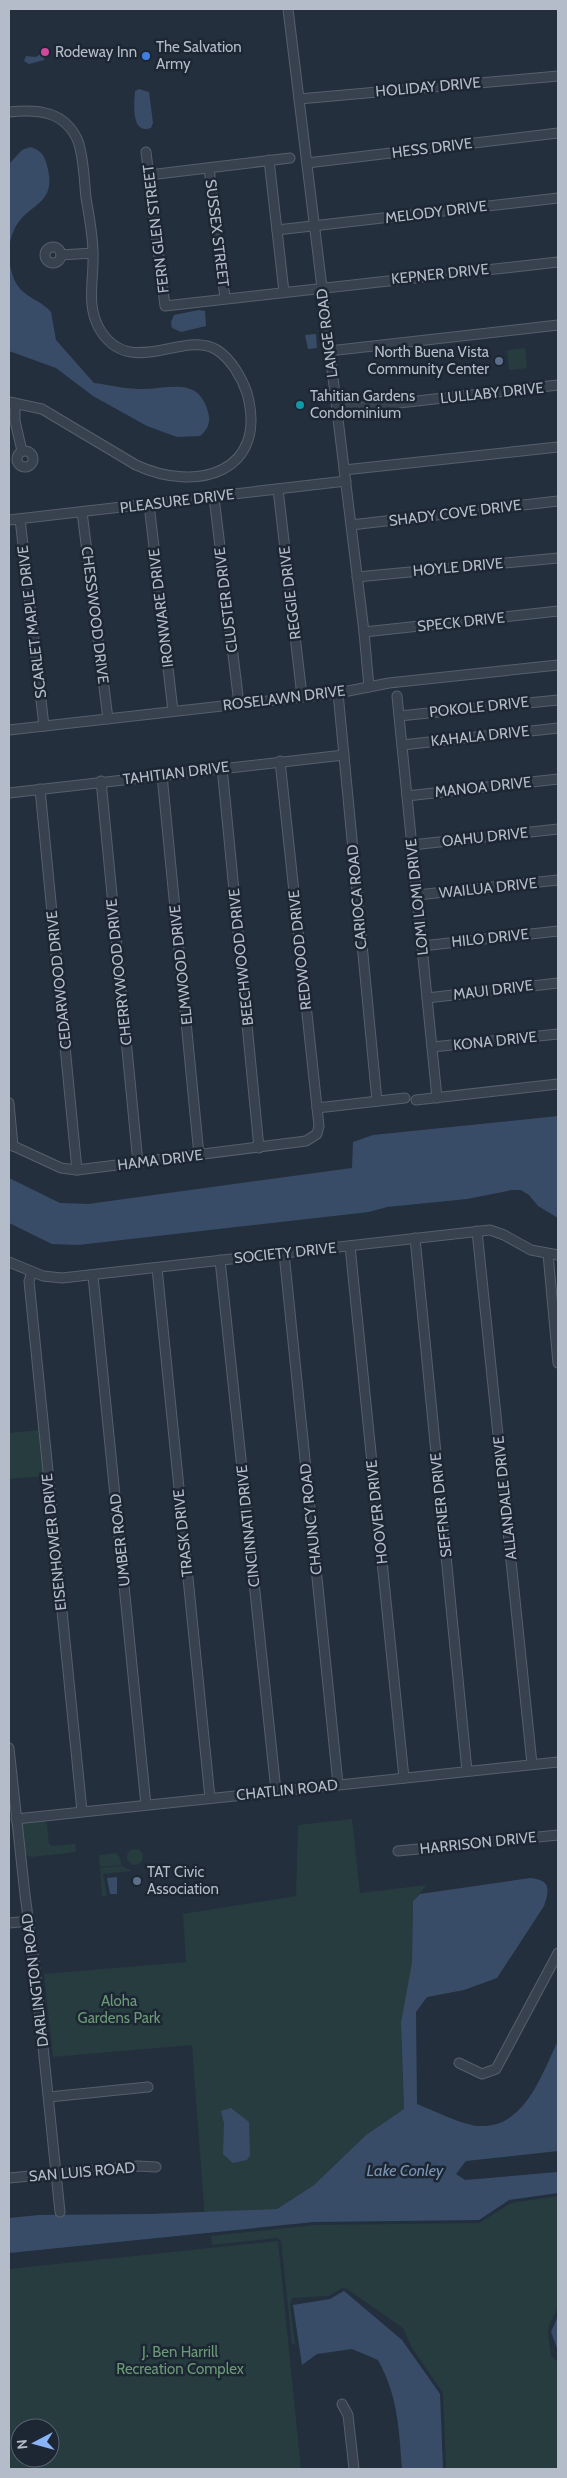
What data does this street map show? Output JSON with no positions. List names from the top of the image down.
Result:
{
  "streets": {
    "street": [
      "HOLIDAY DRIVE",
      "HESS DRIVE",
      "MELODY DRIVE",
      "FERN GLEN STREET",
      "SUSSEX STREET",
      "KEPNER DRIVE",
      "LANGE ROAD",
      "LULLABY DRIVE",
      "PLEASURE DRIVE",
      "SHADY COVE DRIVE",
      "HOYLE DRIVE",
      "REGGIE DRIVE",
      "CLUSTER DRIVE",
      "IRONWARE DRIVE",
      "CHESSWOOD DRIVE",
      "SCARLET MAPLE DRIVE",
      "SPECK DRIVE",
      "ROSELAWN DRIVE",
      "POKOLE DRIVE",
      "KAHALA DRIVE",
      "TAHITIAN DRIVE",
      "MANOA DRIVE",
      "OAHU DRIVE",
      "WAILUA DRIVE",
      "CARIOCA ROAD",
      "LOMI LOMI DRIVE",
      "HILO DRIVE",
      "REDWOOD DRIVE",
      "BEECHWOOD DRIVE",
      "ELMWOOD DRIVE",
      "CHERRYWOOD DRIVE",
      "CEDARWOOD DRIVE",
      "MAUI DRIVE",
      "KONA DRIVE",
      "HAMA DRIVE",
      "SOCIETY DRIVE",
      "ALLANDALE DRIVE",
      "SEFFNER DRIVE",
      "HOOVER DRIVE",
      "CHAUNCY ROAD",
      "CINCINNATI DRIVE",
      "TRASK DRIVE",
      "UMBER ROAD",
      "EISENHOWER DRIVE",
      "CHATLIN ROAD",
      "HARRISON DRIVE",
      "DARLINGTON ROAD",
      "SAN LUIS ROAD"
    ]
  },
  "crossings": [
    ["HOLIDAY DRIVE", "LANGE ROAD"],
    ["HESS DRIVE", "LANGE ROAD"],
    ["MELODY DRIVE", "LANGE ROAD"],
    ["FERN GLEN STREET", "KEPNER DRIVE"],
    ["SUSSEX STREET", "KEPNER DRIVE"],
    ["KEPNER DRIVE", "LANGE ROAD"],
    ["LANGE ROAD", "LULLABY DRIVE"],
    ["LANGE ROAD", "PLEASURE DRIVE"],
    ["LANGE ROAD", "SHADY COVE DRIVE"],
    ["LANGE ROAD", "HOYLE DRIVE"],
    ["LANGE ROAD", "SPECK DRIVE"],
    ["LANGE ROAD", "ROSELAWN DRIVE"],
    ["PLEASURE DRIVE", "REGGIE DRIVE"],
    ["PLEASURE DRIVE", "CLUSTER DRIVE"],
    ["PLEASURE DRIVE", "IRONWARE DRIVE"],
    ["PLEASURE DRIVE", "CHESSWOOD DRIVE"],
    ["PLEASURE DRIVE", "SCARLET MAPLE DRIVE"],
    ["REGGIE DRIVE", "ROSELAWN DRIVE"],
    ["CLUSTER DRIVE", "ROSELAWN DRIVE"],
    ["IRONWARE DRIVE", "ROSELAWN DRIVE"],
    ["CHESSWOOD DRIVE", "ROSELAWN DRIVE"],
    ["SCARLET MAPLE DRIVE", "ROSELAWN DRIVE"],
    ["ROSELAWN DRIVE", "CARIOCA ROAD"],
    ["POKOLE DRIVE", "LOMI LOMI DRIVE"],
    ["KAHALA DRIVE", "LOMI LOMI DRIVE"],
    ["TAHITIAN DRIVE", "CARIOCA ROAD"],
    ["TAHITIAN DRIVE", "REDWOOD DRIVE"],
    ["TAHITIAN DRIVE", "BEECHWOOD DRIVE"],
    ["TAHITIAN DRIVE", "ELMWOOD DRIVE"],
    ["TAHITIAN DRIVE", "CHERRYWOOD DRIVE"],
    ["TAHITIAN DRIVE", "CEDARWOOD DRIVE"],
    ["MANOA DRIVE", "LOMI LOMI DRIVE"],
    ["OAHU DRIVE", "LOMI LOMI DRIVE"],
    ["WAILUA DRIVE", "LOMI LOMI DRIVE"],
    ["LOMI LOMI DRIVE", "HILO DRIVE"],
    ["LOMI LOMI DRIVE", "MAUI DRIVE"],
    ["LOMI LOMI DRIVE", "KONA DRIVE"],
    ["REDWOOD DRIVE", "HAMA DRIVE"],
    ["BEECHWOOD DRIVE", "HAMA DRIVE"],
    ["ELMWOOD DRIVE", "HAMA DRIVE"],
    ["CHERRYWOOD DRIVE", "HAMA DRIVE"],
    ["CEDARWOOD DRIVE", "HAMA DRIVE"],
    ["SOCIETY DRIVE", "ALLANDALE DRIVE"],
    ["SOCIETY DRIVE", "SEFFNER DRIVE"],
    ["SOCIETY DRIVE", "HOOVER DRIVE"],
    ["SOCIETY DRIVE", "CHAUNCY ROAD"],
    ["SOCIETY DRIVE", "CINCINNATI DRIVE"],
    ["SOCIETY DRIVE", "TRASK DRIVE"],
    ["SOCIETY DRIVE", "UMBER ROAD"],
    ["SOCIETY DRIVE", "EISENHOWER DRIVE"],
    ["ALLANDALE DRIVE", "CHATLIN ROAD"],
    ["SEFFNER DRIVE", "CHATLIN ROAD"],
    ["HOOVER DRIVE", "CHATLIN ROAD"],
    ["CHAUNCY ROAD", "CHATLIN ROAD"],
    ["CINCINNATI DRIVE", "CHATLIN ROAD"],
    ["TRASK DRIVE", "CHATLIN ROAD"],
    ["UMBER ROAD", "CHATLIN ROAD"],
    ["EISENHOWER DRIVE", "CHATLIN ROAD"],
    ["CHATLIN ROAD", "DARLINGTON ROAD"],
    ["DARLINGTON ROAD", "SAN LUIS ROAD"]
  ],
  "water": ["Lake Conley"],
  "parks": ["Aloha Gardens Park", "J. Ben Harrill Recreation Complex"],
  "places": [
    "Rodeway Inn",
    "The Salvation Army",
    "North Buena Vista Community Center",
    "Tahitian Gardens Condominium",
    "TAT Civic Association"
  ],
  "north": "left"
}
